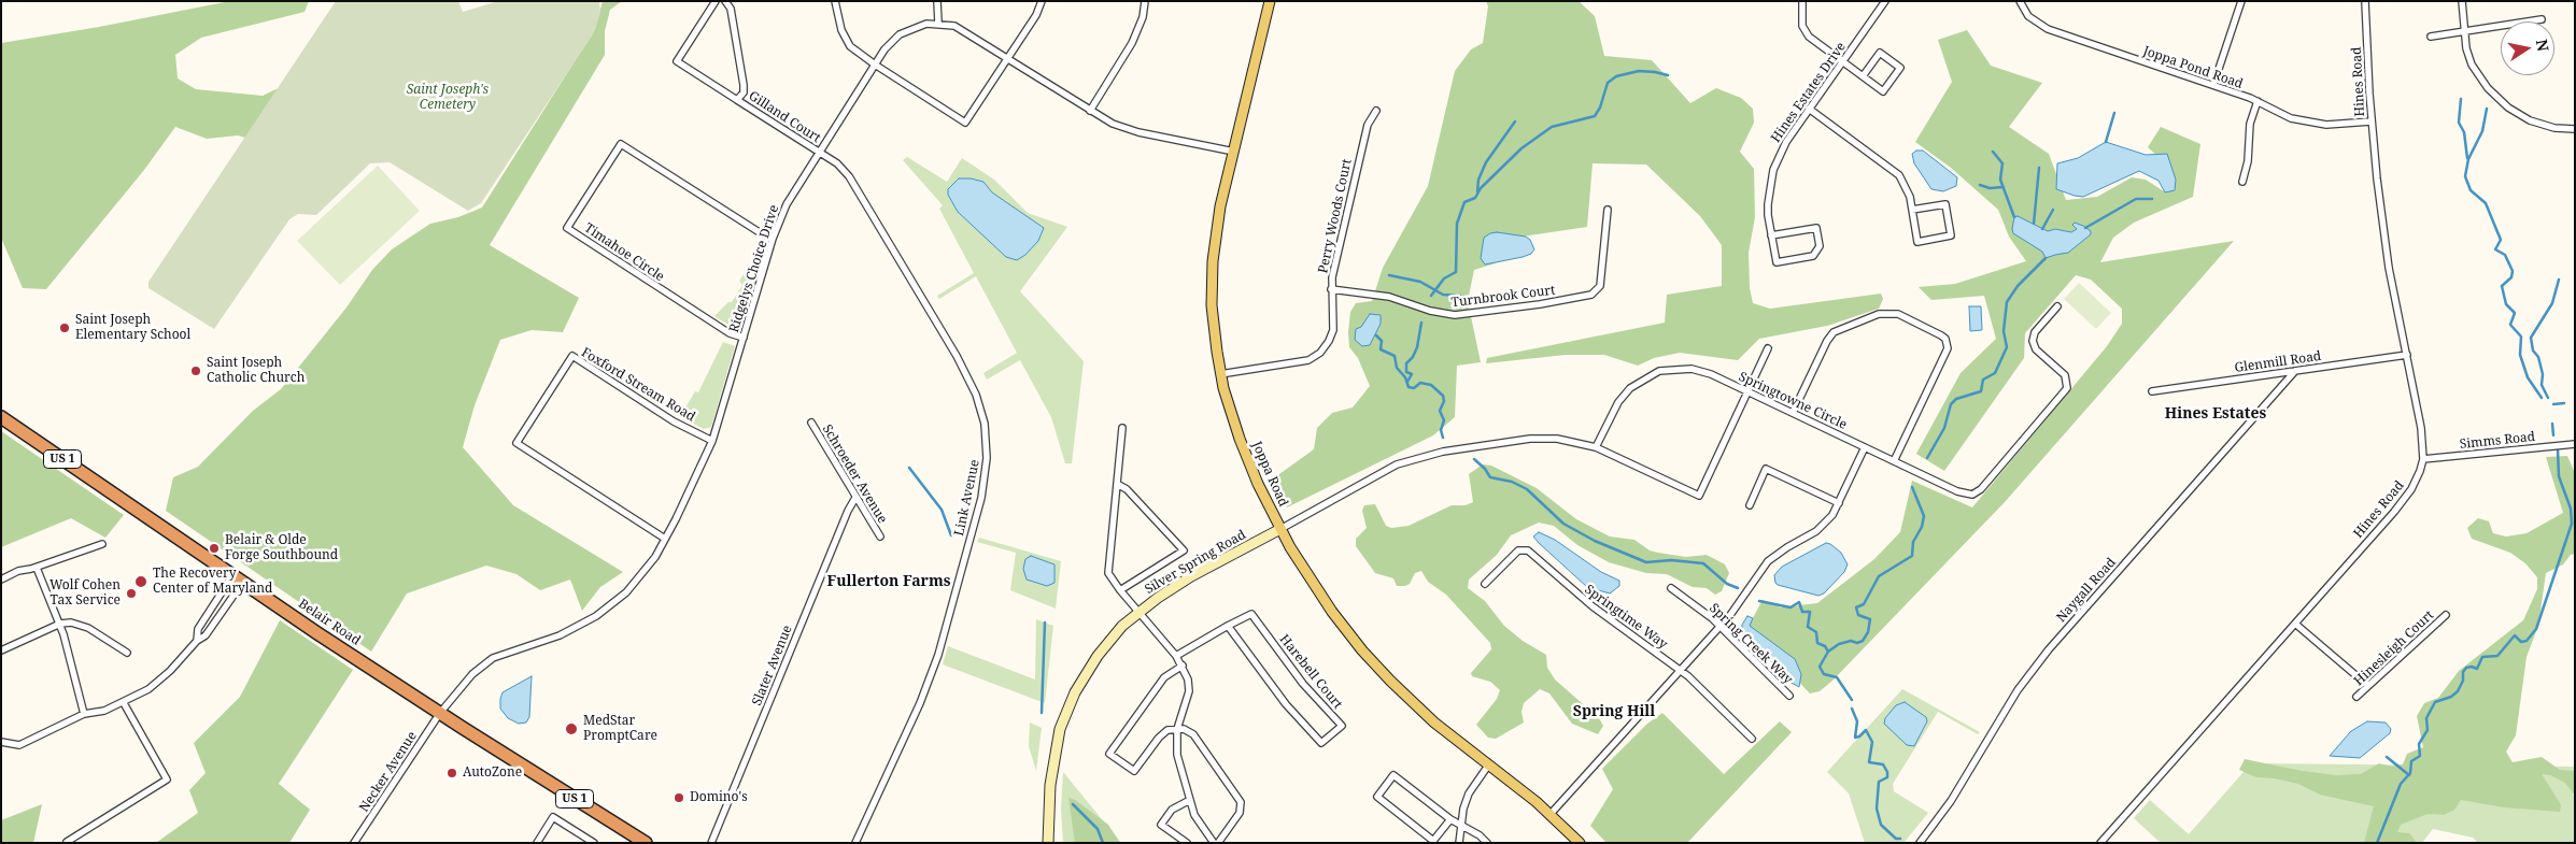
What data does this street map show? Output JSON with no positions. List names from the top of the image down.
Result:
{
  "streets": {
    "highway": ["US 1", "Belair Road"],
    "main road": ["Joppa Road", "Silver Spring Road"],
    "street": [
      "Joppa Pond Road",
      "Hines Road",
      "Hines Estates Drive",
      "Gilland Court",
      "Perry Woods Court",
      "Timahoe Circle",
      "Ridgelys Choice Drive",
      "Turnbrook Court",
      "Glenmill Road",
      "Foxford Stream Road",
      "Springtowne Circle",
      "Simms Road",
      "Schroeder Avenue",
      "Link Avenue",
      "Naygall Road",
      "Springtime Way",
      "Spring Creek Way",
      "Hinesleigh Court",
      "Slater Avenue",
      "Harebell Court",
      "Necker Avenue"
    ]
  },
  "crossings": [
    ["Joppa Pond Road", "Hines Road"],
    ["Hines Road", "Glenmill Road"],
    ["Hines Road", "Simms Road"],
    ["Gilland Court", "Ridgelys Choice Drive"],
    ["Gilland Court", "Link Avenue"],
    ["Perry Woods Court", "Turnbrook Court"],
    ["Perry Woods Court", "Joppa Road"],
    ["Timahoe Circle", "Ridgelys Choice Drive"],
    ["Ridgelys Choice Drive", "Foxford Stream Road"],
    ["Ridgelys Choice Drive", "Joppa Road"],
    ["Ridgelys Choice Drive", "Link Avenue"],
    ["Ridgelys Choice Drive", "Belair Road"],
    ["Ridgelys Choice Drive", "Necker Avenue"],
    ["Glenmill Road", "Naygall Road"],
    ["Schroeder Avenue", "Slater Avenue"],
    ["Joppa Road", "Silver Spring Road"],
    ["Belair Road", "Necker Avenue"]
  ],
  "districts": ["Hines Estates", "Fullerton Farms", "Spring Hill"],
  "parks": ["Saint Joseph's Cemetery"],
  "places": [
    "Saint Joseph Elementary School",
    "Saint Joseph Catholic Church",
    "Belair & Olde Forge Southbound",
    "The Recovery Center of Maryland",
    "Wolf Cohen Tax Service",
    "MedStar PromptCare",
    "AutoZone",
    "Domino's"
  ],
  "north": "right"
}
